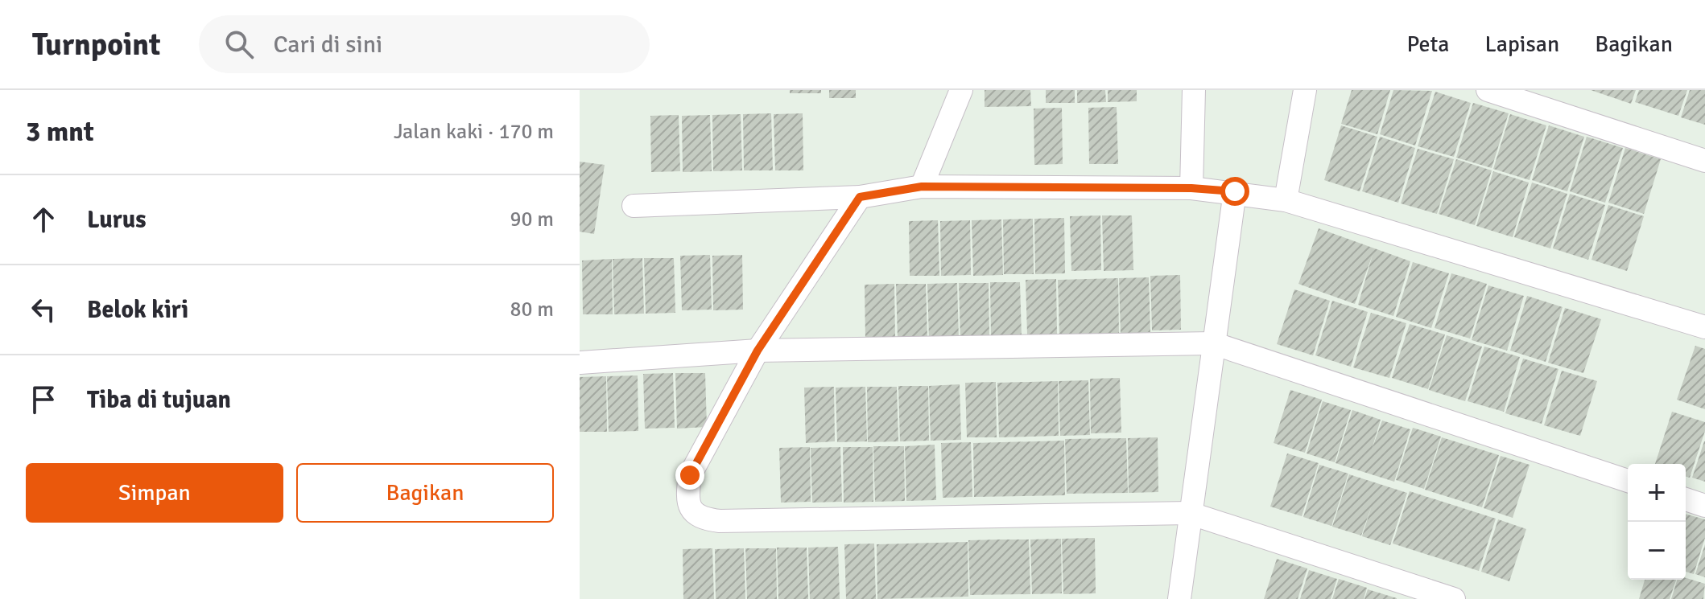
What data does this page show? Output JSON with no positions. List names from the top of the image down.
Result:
{
  "page": {
    "header": "Turnpoint",
    "search": "Cari di sini",
    "nav": ["Peta", "Lapisan", "Bagikan"],
    "heading": ["3 mnt", "Jalan kaki · 170 m"],
    "list": [
      ["Lurus", "90 m"],
      ["Belok kiri", "80 m"],
      "Tiba di tujuan"
    ],
    "buttons": ["Simpan", "Bagikan"],
    "map_buttons": ["+", "−"]
  }
}
